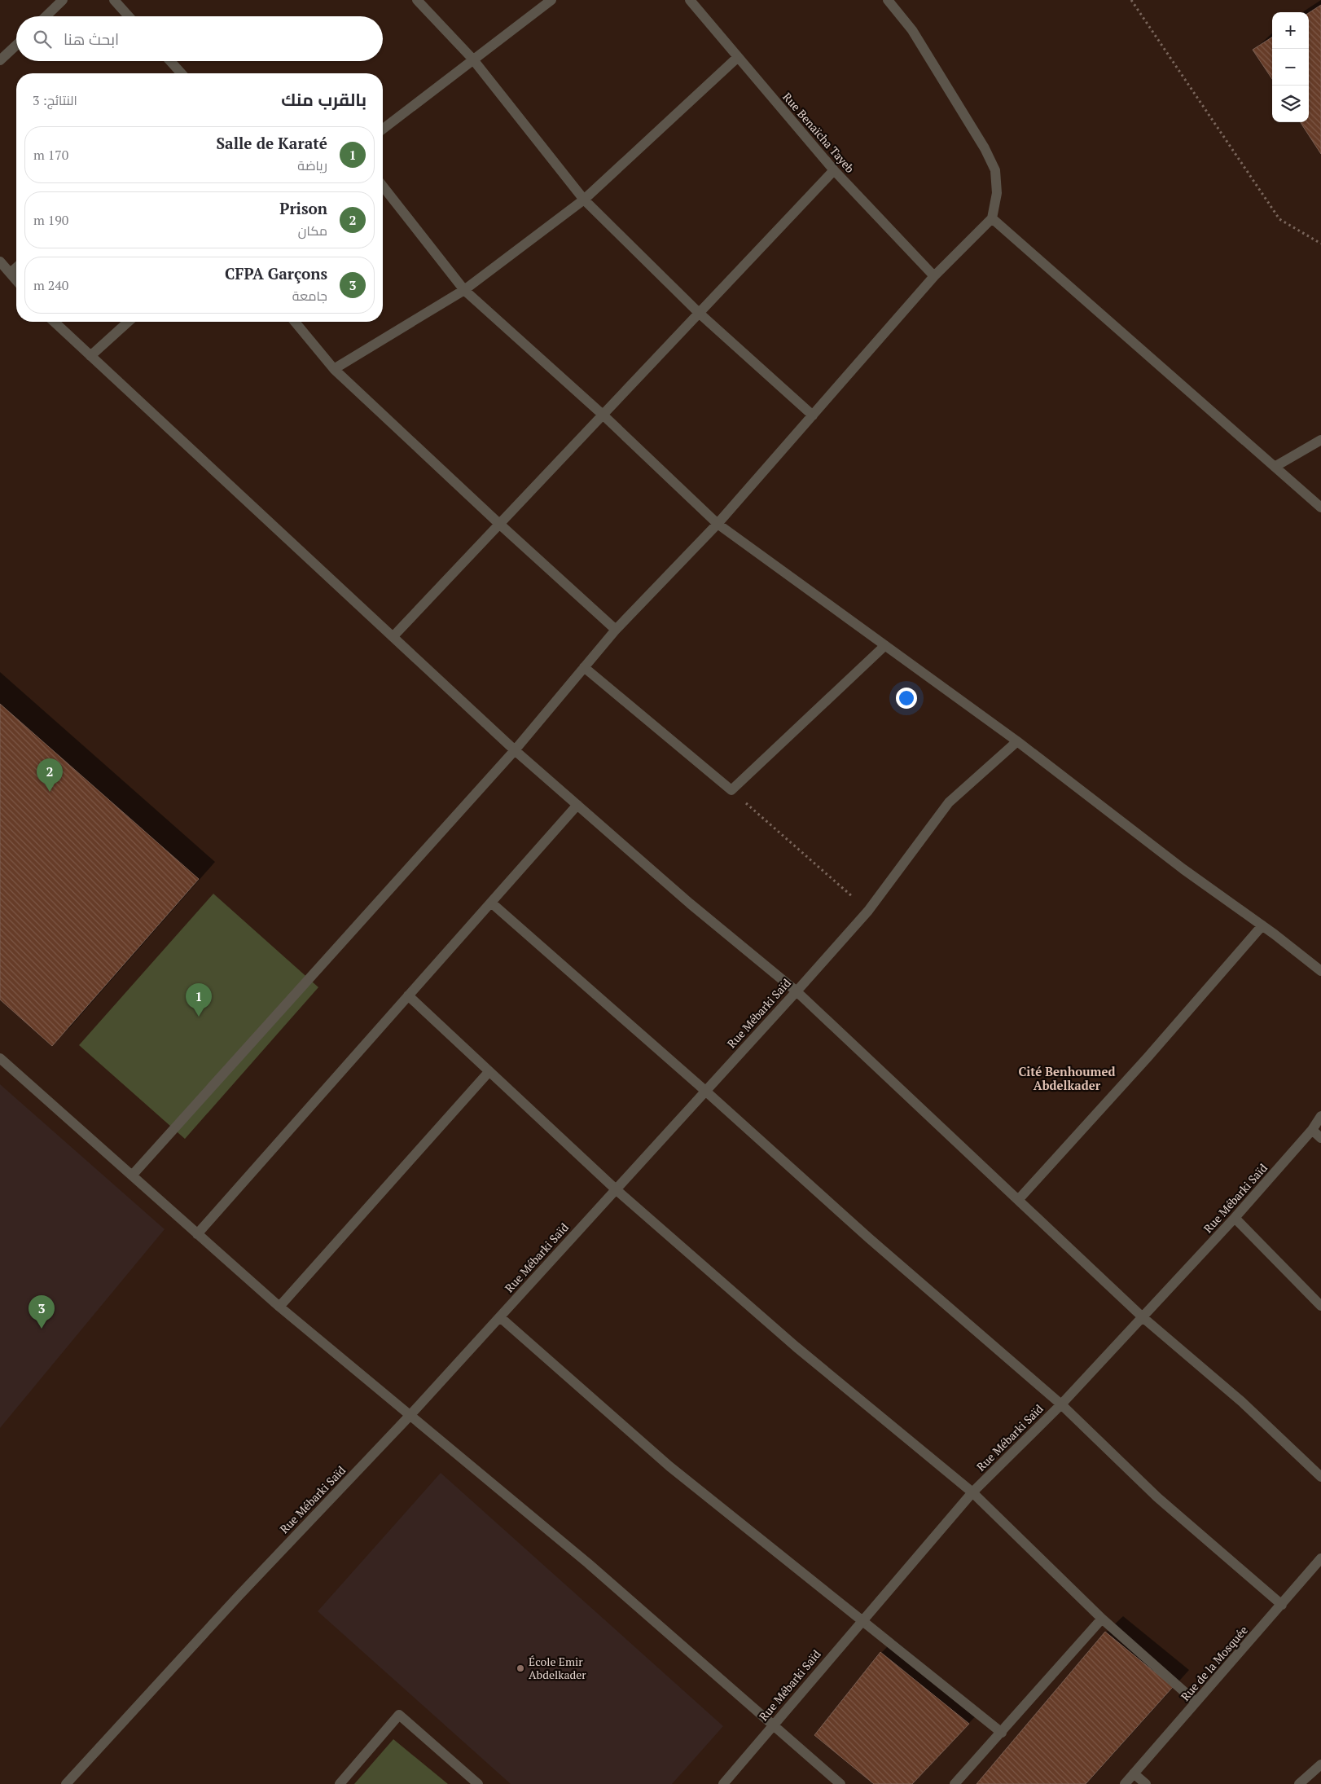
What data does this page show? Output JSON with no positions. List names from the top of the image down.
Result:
{
  "streets": {
    "street": ["Rue Benaïcha Tayeb", "Rue Mébarki Saïd", "Rue de la Mosquée"]
  },
  "districts": ["Cité Benhoumed Abdelkader"],
  "places": ["École Emir Abdelkader"],
  "page": {
    "map_buttons": ["+", "−"],
    "search": "ابحث هنا",
    "heading": ["بالقرب منك", "النتائج: 3"],
    "list": [
      {
        "mark": "1",
        "name": "Salle de Karaté",
        "note": "رياضة",
        "value": "170 m"
      },
      {
        "mark": "2",
        "name": "Prison",
        "note": "مكان",
        "value": "190 m"
      },
      {
        "mark": "3",
        "name": "CFPA Garçons",
        "note": "جامعة",
        "value": "240 m"
      }
    ],
    "pins": ["2", "1", "3"]
  }
}
